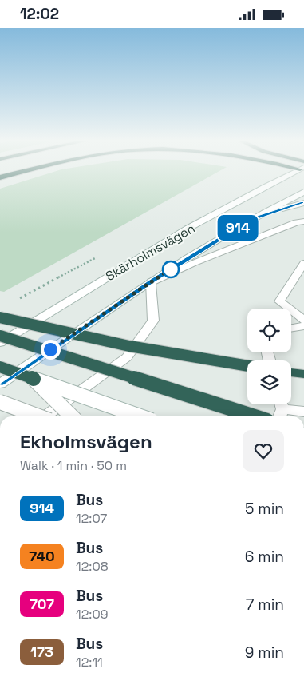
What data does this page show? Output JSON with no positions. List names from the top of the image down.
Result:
{
  "streets": {
    "main road": ["Skärholmsvägen"]
  },
  "lines": ["bus line 914"],
  "page": {
    "status": "12:02",
    "on_map": "914",
    "heading": ["Ekholmsvägen", "Walk · 1 min · 50 m"],
    "list": [
      {
        "mark": "914",
        "name": "Bus",
        "note": "12:07",
        "value": "5 min"
      },
      {
        "mark": "740",
        "name": "Bus",
        "note": "12:08",
        "value": "6 min"
      },
      {
        "mark": "707",
        "name": "Bus",
        "note": "12:09",
        "value": "7 min"
      },
      {
        "mark": "173",
        "name": "Bus",
        "note": "12:11",
        "value": "9 min"
      }
    ]
  }
}
